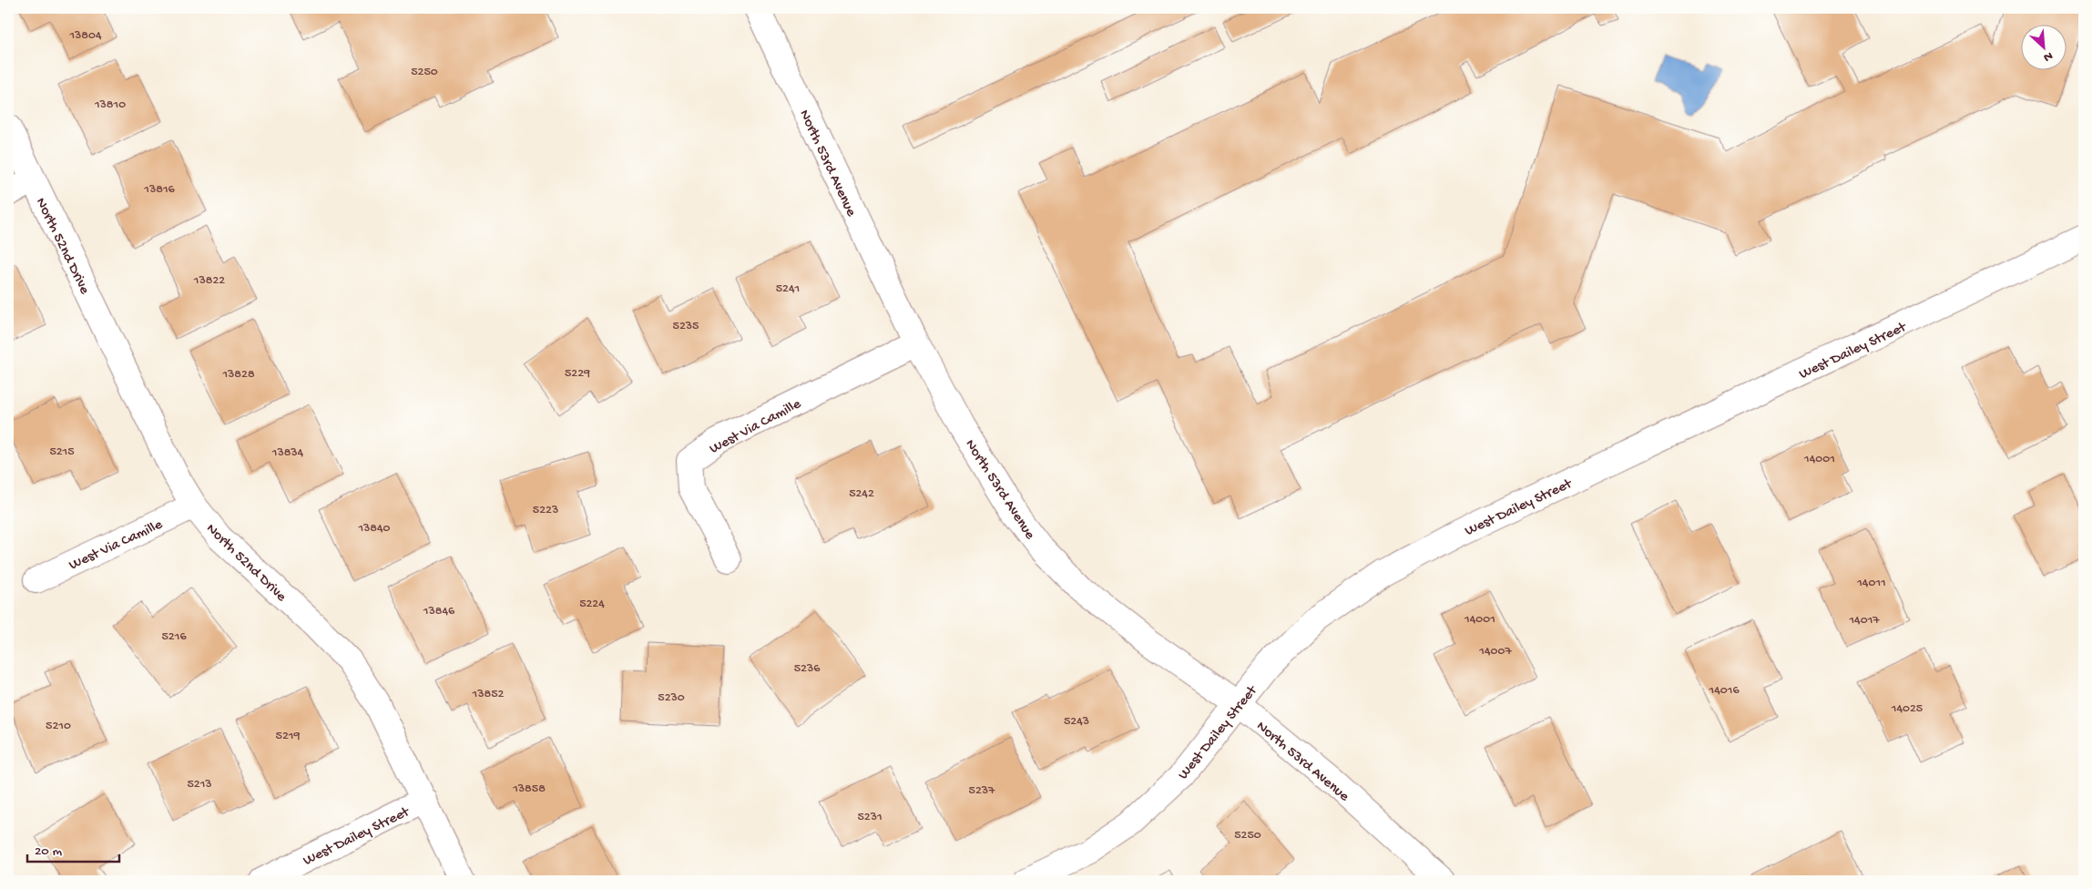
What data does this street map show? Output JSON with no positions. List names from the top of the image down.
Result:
{
  "streets": {
    "street": [
      "North 53rd Avenue",
      "North 52nd Drive",
      "West Dailey Street",
      "West Via Camille"
    ]
  },
  "crossings": [
    ["North 53rd Avenue", "West Dailey Street"],
    ["North 53rd Avenue", "West Via Camille"],
    ["North 52nd Drive", "West Dailey Street"],
    ["North 52nd Drive", "West Via Camille"]
  ],
  "house_numbers": [
    "13804",
    "5250",
    "13810",
    "13816",
    "13822",
    "5241",
    "5235",
    "5229",
    "13828",
    "5215",
    "13834",
    "14001",
    "5242",
    "5223",
    "13840",
    "14011",
    "5224",
    "13846",
    "14001",
    "14017",
    "5216",
    "14007",
    "5236",
    "14016",
    "13852",
    "5230",
    "14025",
    "5243",
    "5210",
    "5219",
    "5213",
    "13858",
    "5237",
    "5231",
    "5250"
  ],
  "scale_bar": "20 m",
  "north": "bottom right"
}
